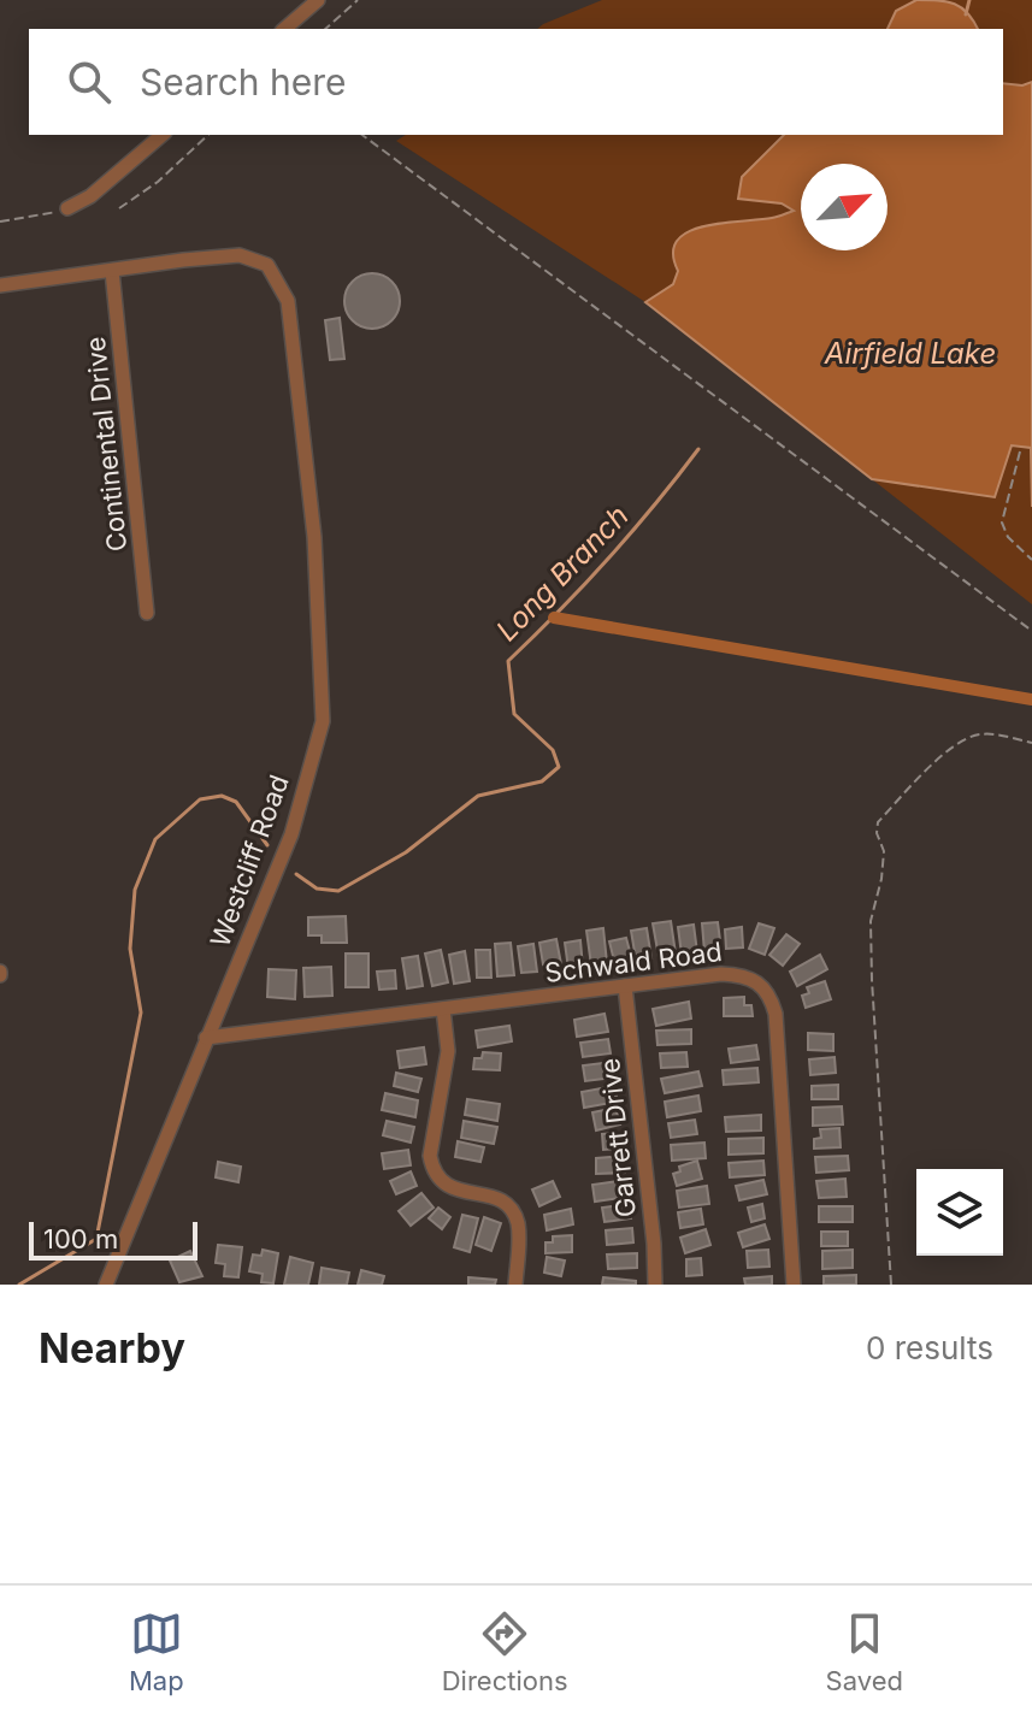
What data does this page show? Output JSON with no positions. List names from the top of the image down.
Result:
{
  "streets": {
    "street": [
      "Continental Drive",
      "Westcliff Road",
      "Schwald Road",
      "Garrett Drive"
    ]
  },
  "crossings": [
    ["Continental Drive", "Westcliff Road"],
    ["Westcliff Road", "Schwald Road"],
    ["Schwald Road", "Garrett Drive"]
  ],
  "water": ["Airfield Lake", "Long Branch"],
  "scale_bar": "100 m",
  "north": "top right",
  "page": {
    "search": "Search here",
    "scale": "100 m",
    "heading": ["Nearby", "0 results"],
    "nav": ["Map", "Directions", "Saved"]
  }
}
